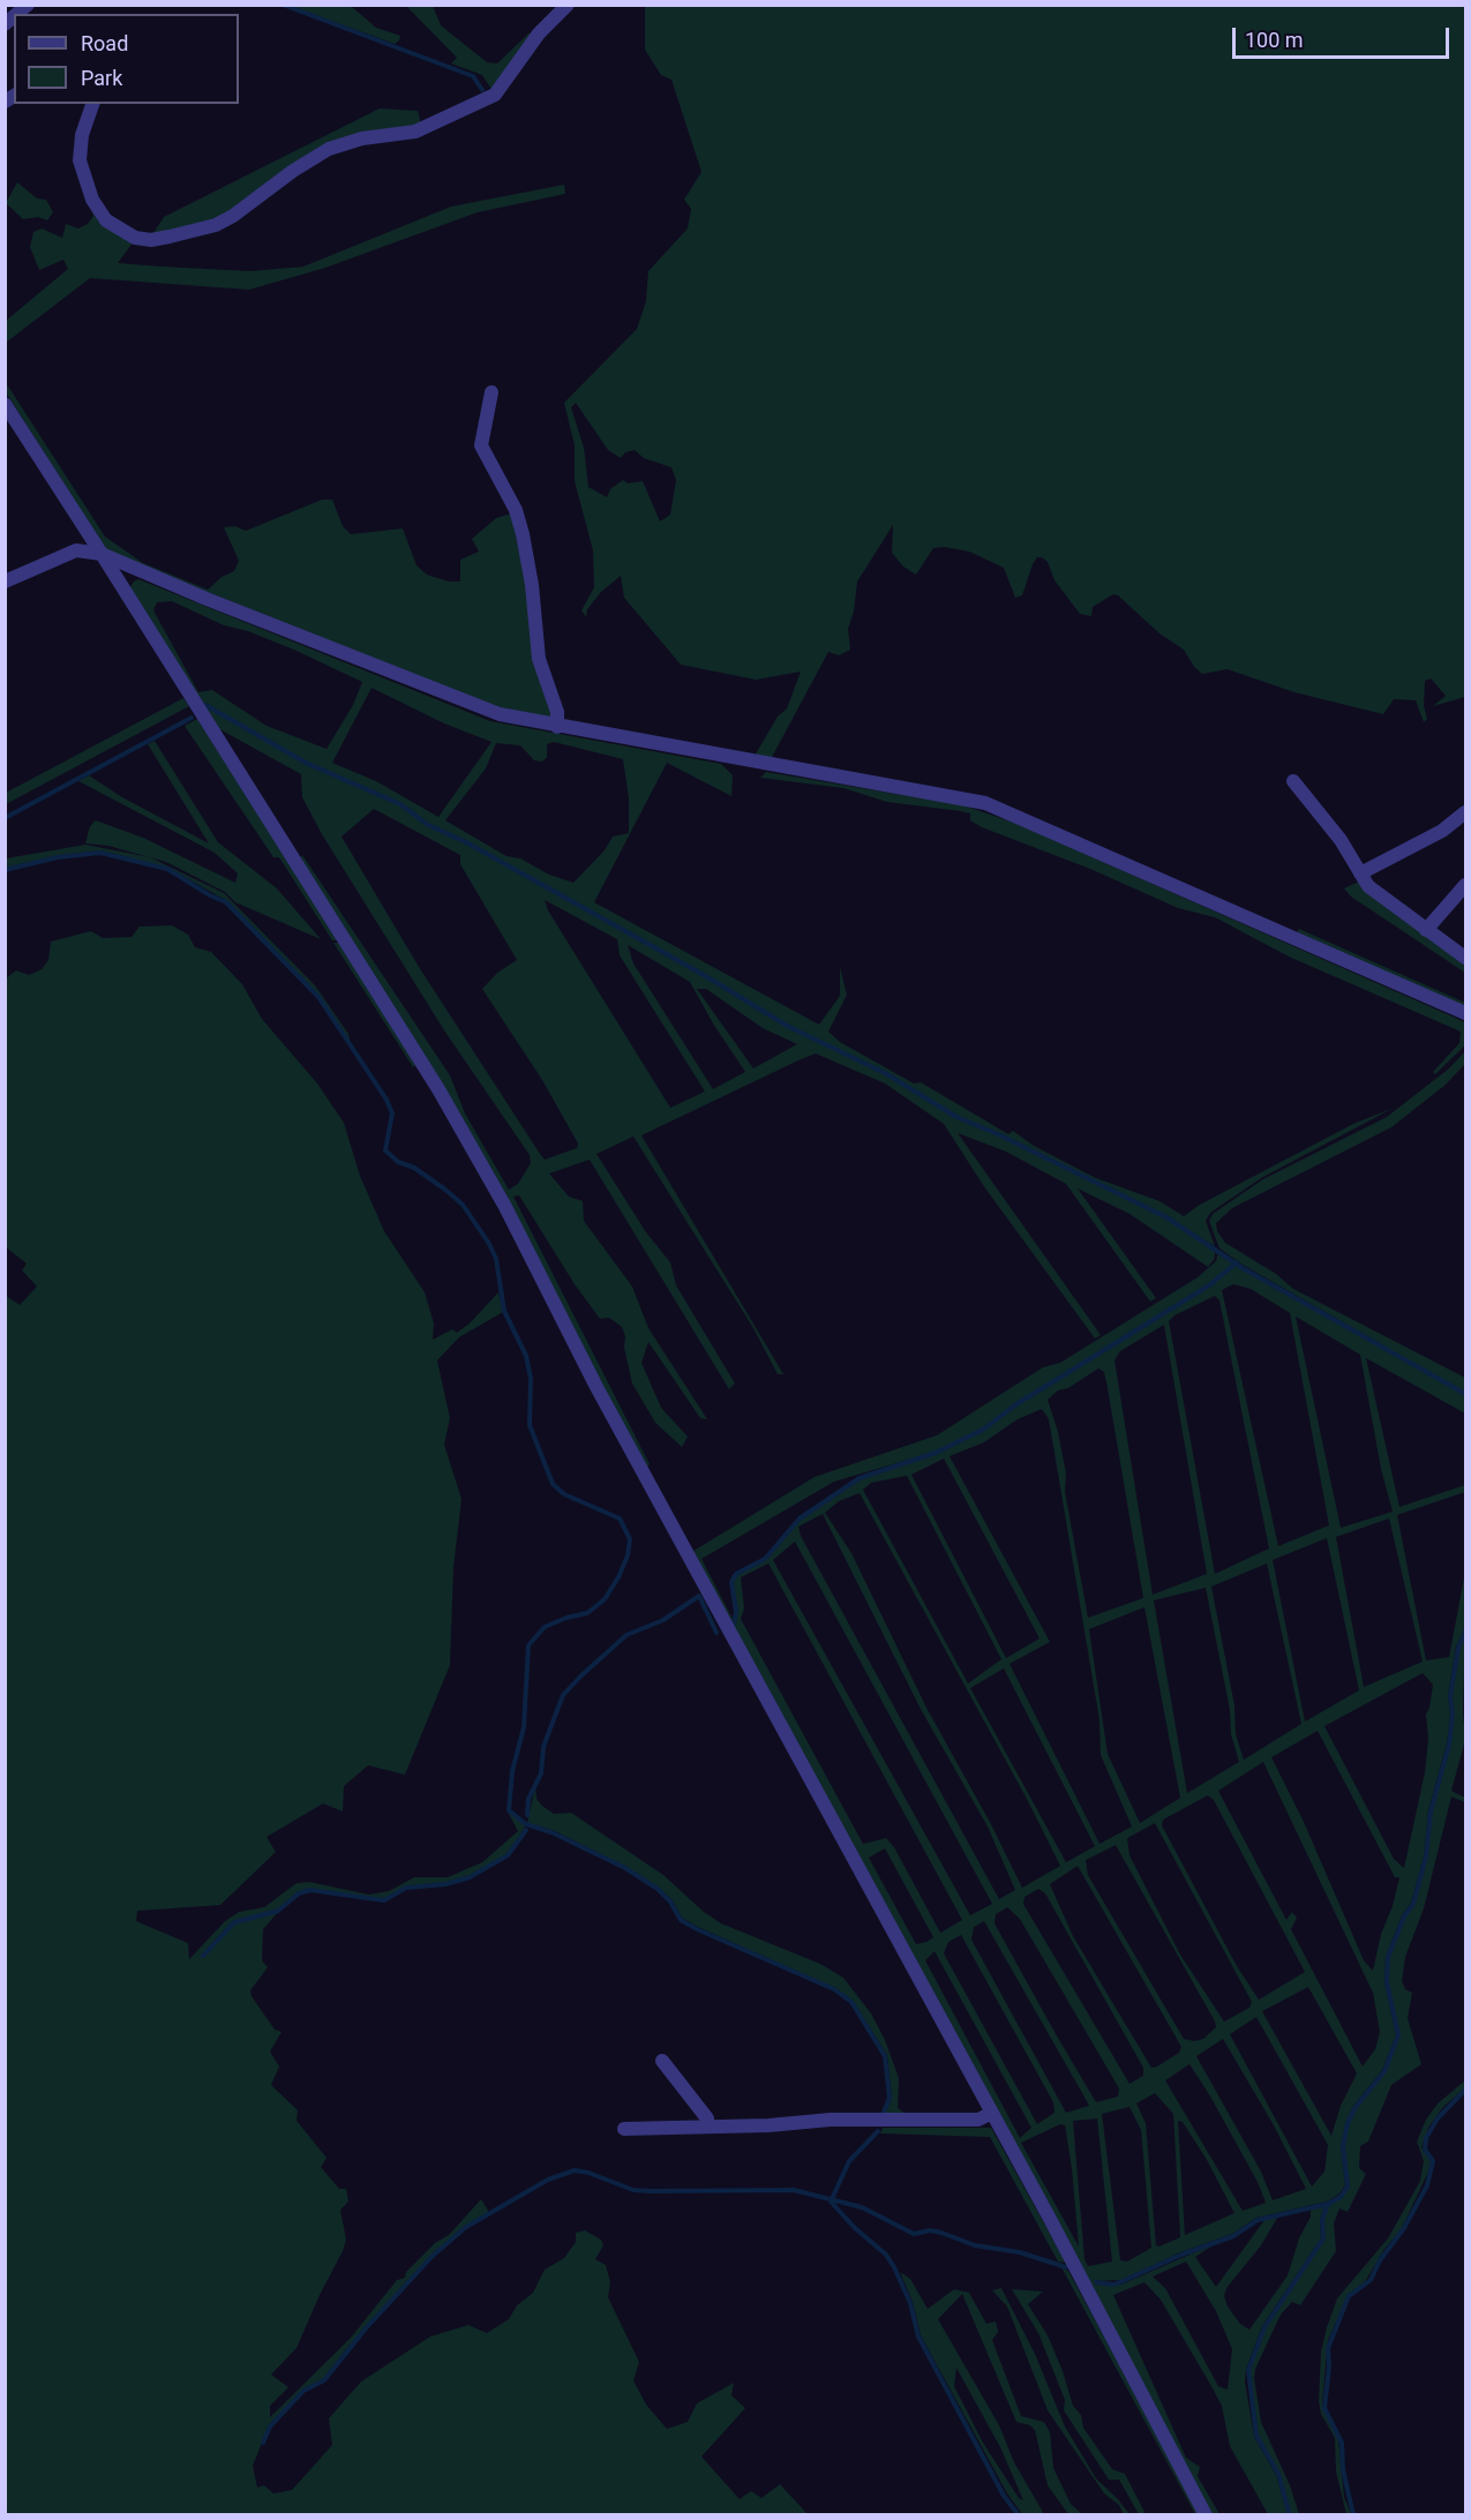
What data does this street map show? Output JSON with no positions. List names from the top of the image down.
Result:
{
  "legend": ["Road", "Park"],
  "scale_bar": "100 m"
}
